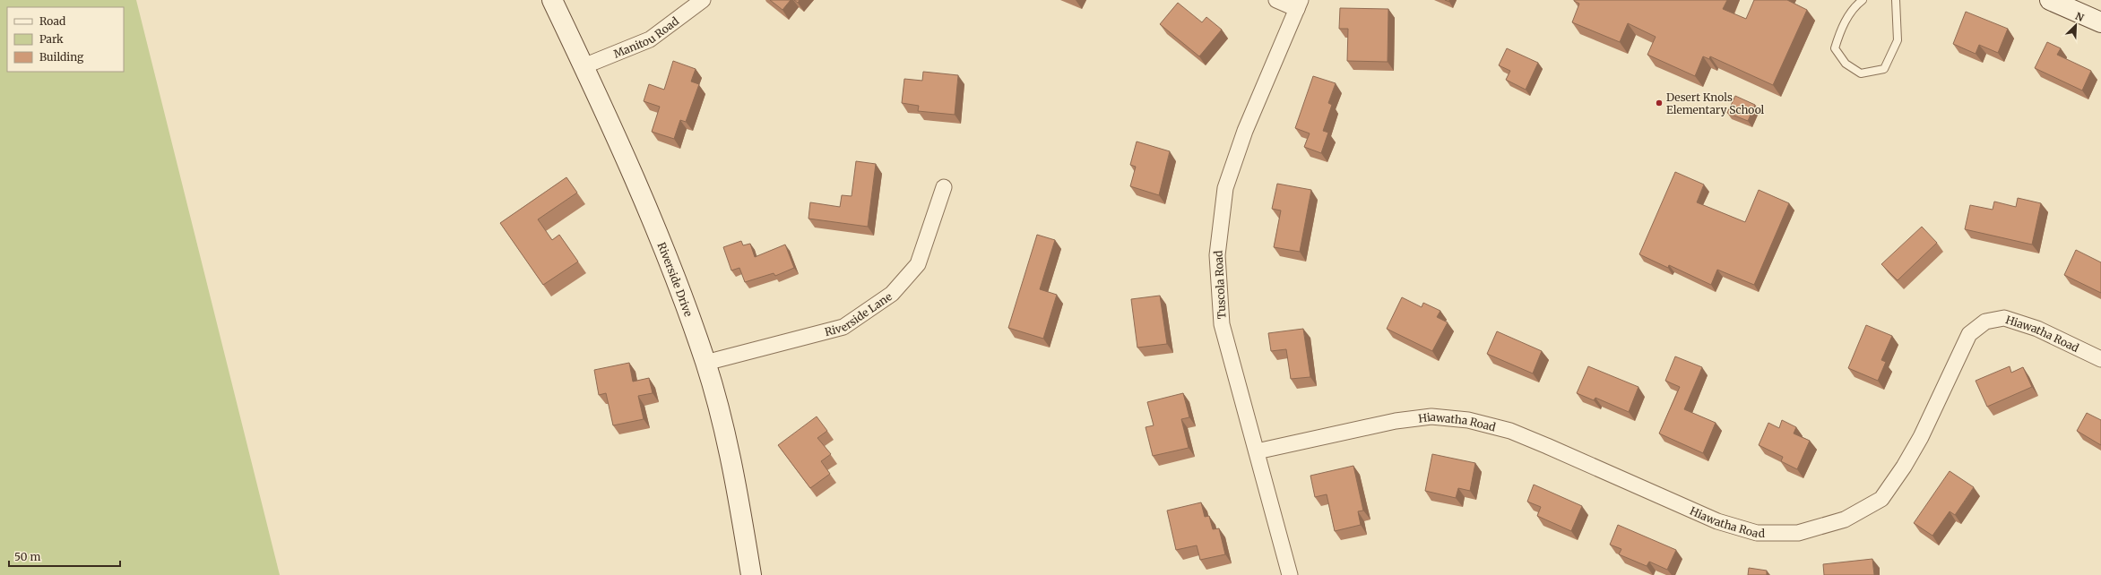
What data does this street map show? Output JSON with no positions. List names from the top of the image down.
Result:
{
  "streets": {
    "street": [
      "Manitou Road",
      "Riverside Drive",
      "Tuscola Road",
      "Riverside Lane",
      "Hiawatha Road"
    ]
  },
  "crossings": [
    ["Manitou Road", "Riverside Drive"],
    ["Riverside Drive", "Riverside Lane"],
    ["Tuscola Road", "Hiawatha Road"]
  ],
  "places": ["Desert Knols Elementary School"],
  "legend": ["Road", "Park", "Building"],
  "scale_bar": "50 m",
  "north": "top right"
}
